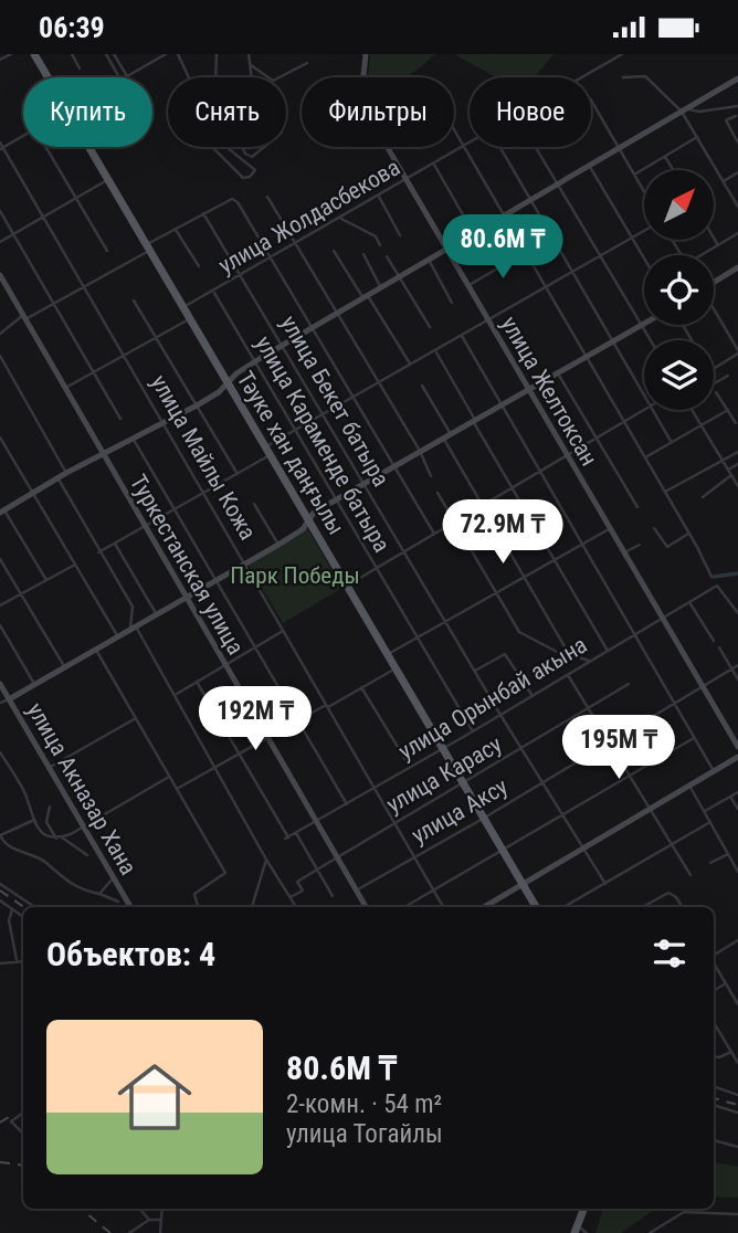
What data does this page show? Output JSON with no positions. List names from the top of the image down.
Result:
{
  "streets": {
    "main road": ["Тәуке хан даңғылы"],
    "street": [
      "улица Жолдасбекова",
      "улица Желтоксан",
      "улица Бекет батыра",
      "улица Караменде батыра",
      "улица Майлы Кожа",
      "Туркестанская улица",
      "улица Орынбай акына",
      "улица Карасу",
      "улица Акназар Хана",
      "улица Аксу"
    ]
  },
  "crossings": [
    ["улица Жолдасбекова", "улица Желтоксан"],
    ["улица Жолдасбекова", "улица Бекет батыра"],
    ["улица Жолдасбекова", "улица Караменде батыра"],
    ["улица Жолдасбекова", "Тәуке хан даңғылы"],
    ["улица Желтоксан", "улица Орынбай акына"],
    ["улица Желтоксан", "улица Аксу"],
    ["улица Бекет батыра", "улица Орынбай акына"],
    ["улица Бекет батыра", "улица Карасу"],
    ["улица Бекет батыра", "улица Аксу"],
    ["улица Караменде батыра", "улица Орынбай акына"],
    ["Тәуке хан даңғылы", "улица Орынбай акына"],
    ["Тәуке хан даңғылы", "улица Карасу"],
    ["Тәуке хан даңғылы", "улица Аксу"],
    ["улица Майлы Кожа", "улица Орынбай акына"],
    ["улица Майлы Кожа", "улица Карасу"],
    ["улица Майлы Кожа", "улица Аксу"],
    ["Туркестанская улица", "улица Орынбай акына"],
    ["Туркестанская улица", "улица Карасу"],
    ["Туркестанская улица", "улица Аксу"]
  ],
  "parks": ["Парк Победы"],
  "north": "top right",
  "page": {
    "status": "06:39",
    "chip": [
      "Купить",
      "Снять",
      "Фильтры",
      "Новое"
    ],
    "price": [
      "80.6M ₸",
      "72.9M ₸",
      "192M ₸",
      "195M ₸"
    ],
    "heading": "Объектов: 4",
    "list": [
      {
        "name": "80.6M ₸",
        "note": "2-комн. · 54 m² · улица Тогайлы"
      }
    ]
  }
}
